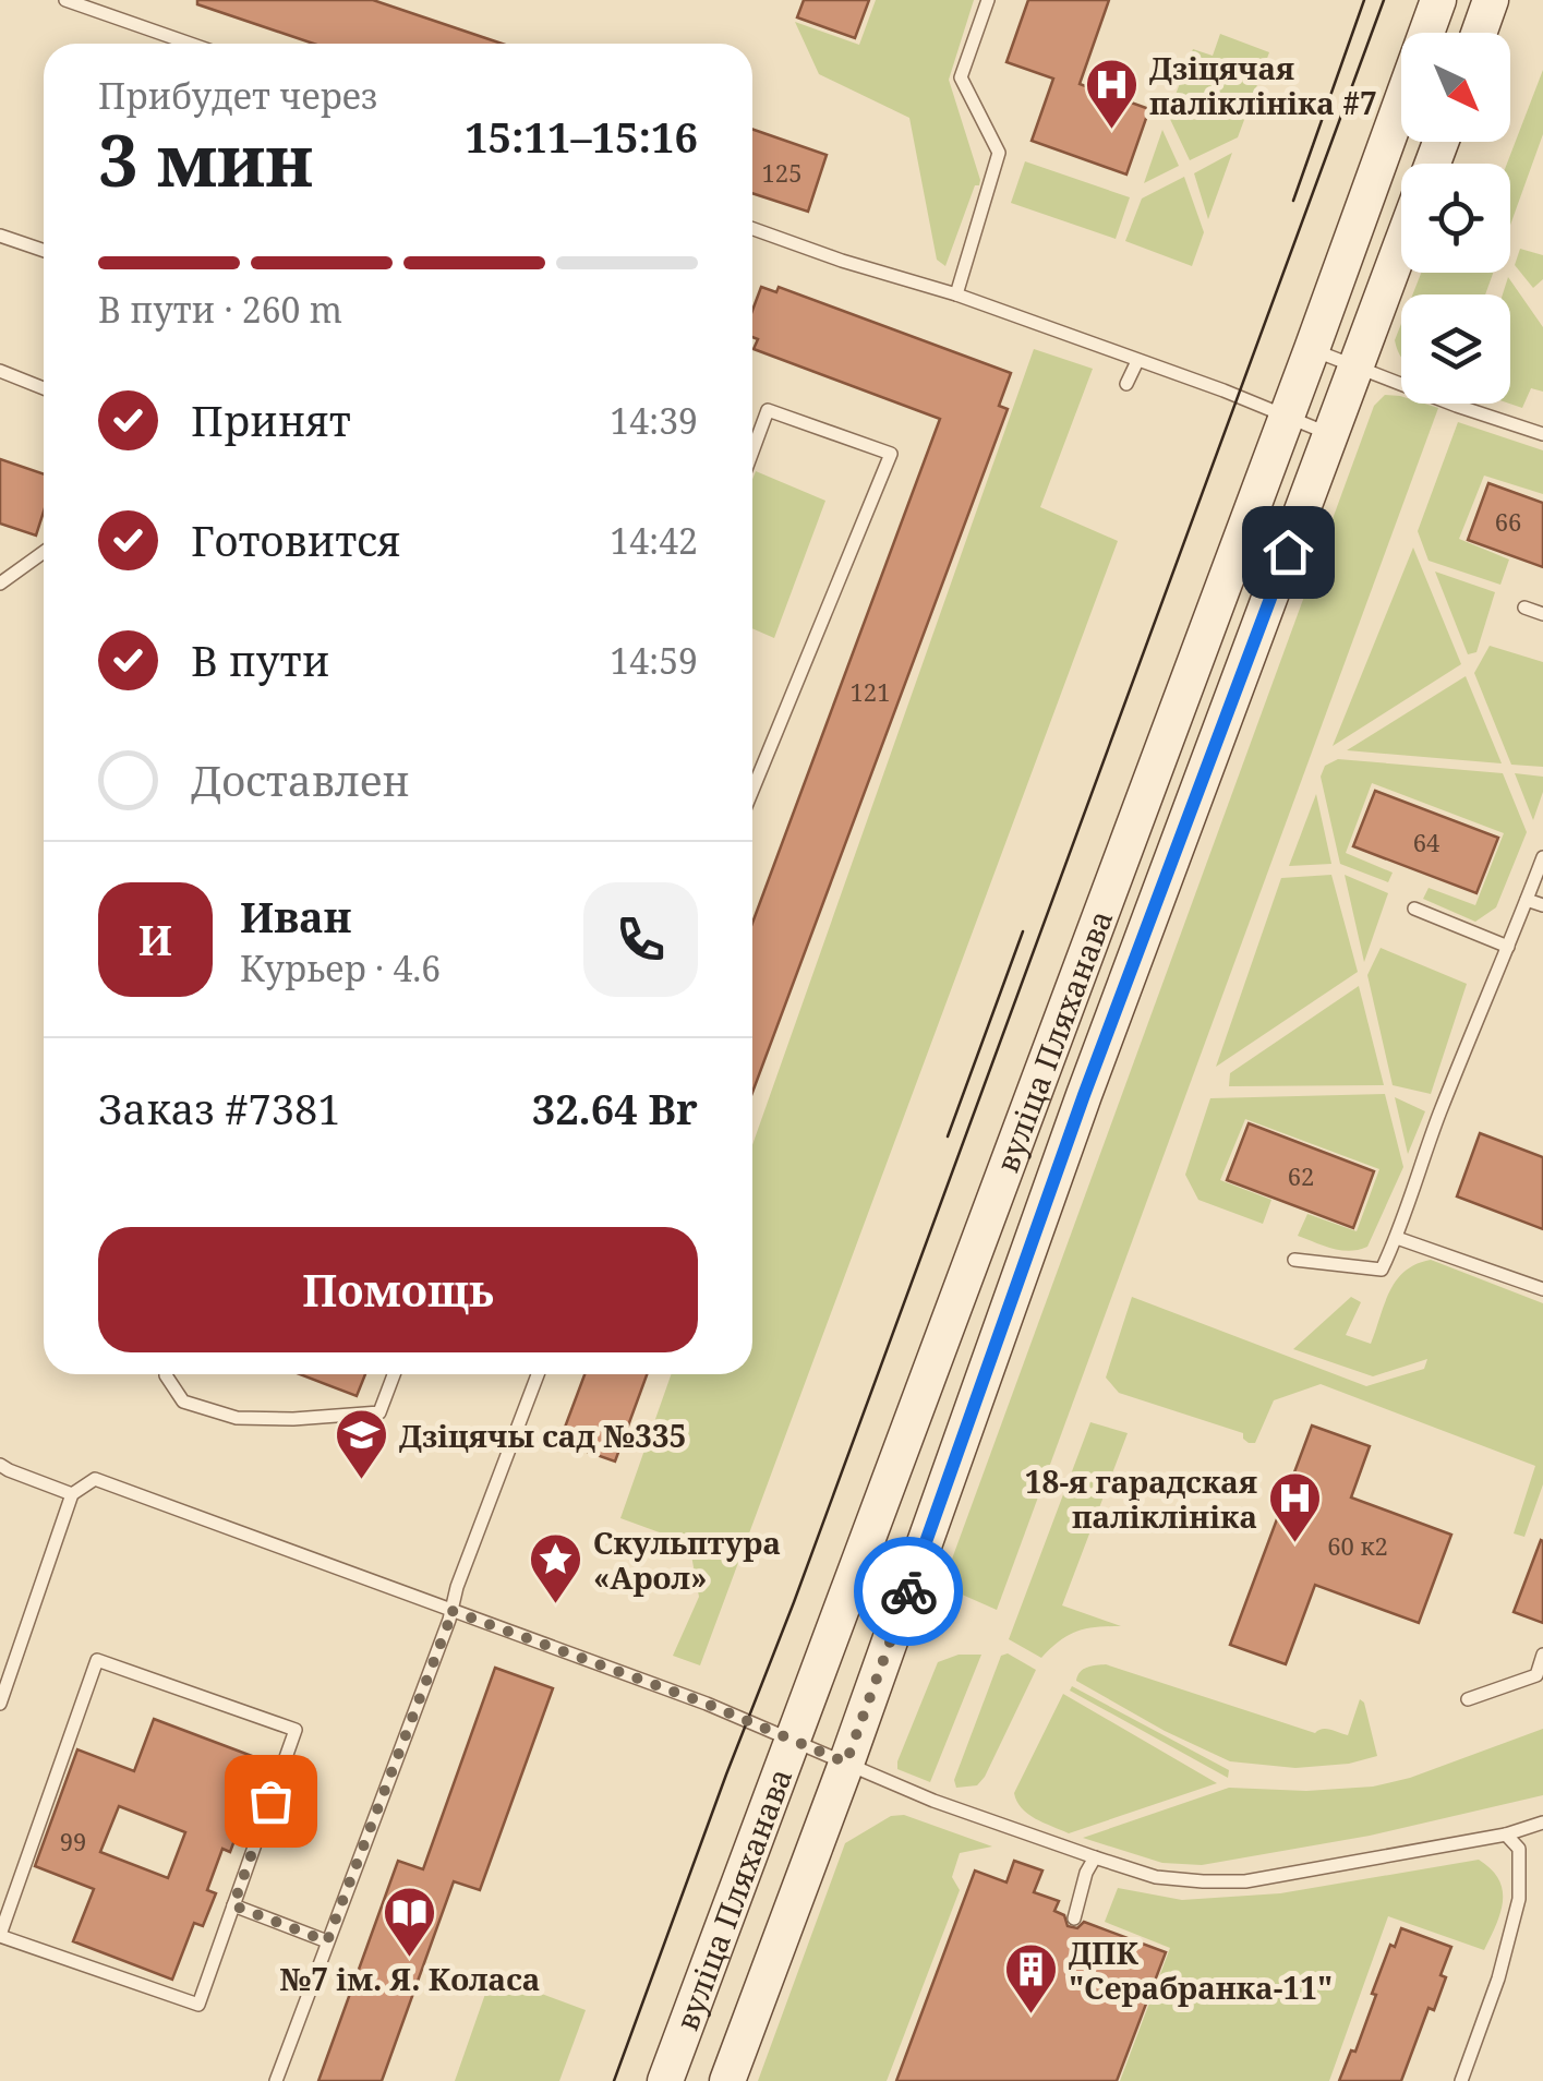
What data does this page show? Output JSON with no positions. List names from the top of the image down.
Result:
{
  "streets": {
    "main road": ["вуліца Пляханава"]
  },
  "places": {
    "hospital": ["Дзіцячая паліклініка #7", "18-я гарадская паліклініка"],
    "school or university": ["Дзіцячы сад №335"],
    "place": ["Скульптура «Арол»"],
    "library": ["№7 ім. Я. Коласа"],
    "building": ["ДПК \"Серабранка-11\""]
  },
  "house_numbers": [
    "125",
    "66",
    "121",
    "64",
    "62",
    "60 к2",
    "99"
  ],
  "north": "bottom right",
  "page": {
    "heading": ["3 мин", "Прибудет через", "15:11–15:16"],
    "panel": [
      "Иван",
      "Курьер · 4.6",
      "Заказ #7381",
      "32.64 Br"
    ],
    "bar": "В пути · 260 m",
    "list": [
      ["Принят", "14:39"],
      ["Готовится", "14:42"],
      ["В пути", "14:59"],
      "Доставлен"
    ],
    "round": "И",
    "buttons": "Помощь"
  }
}
